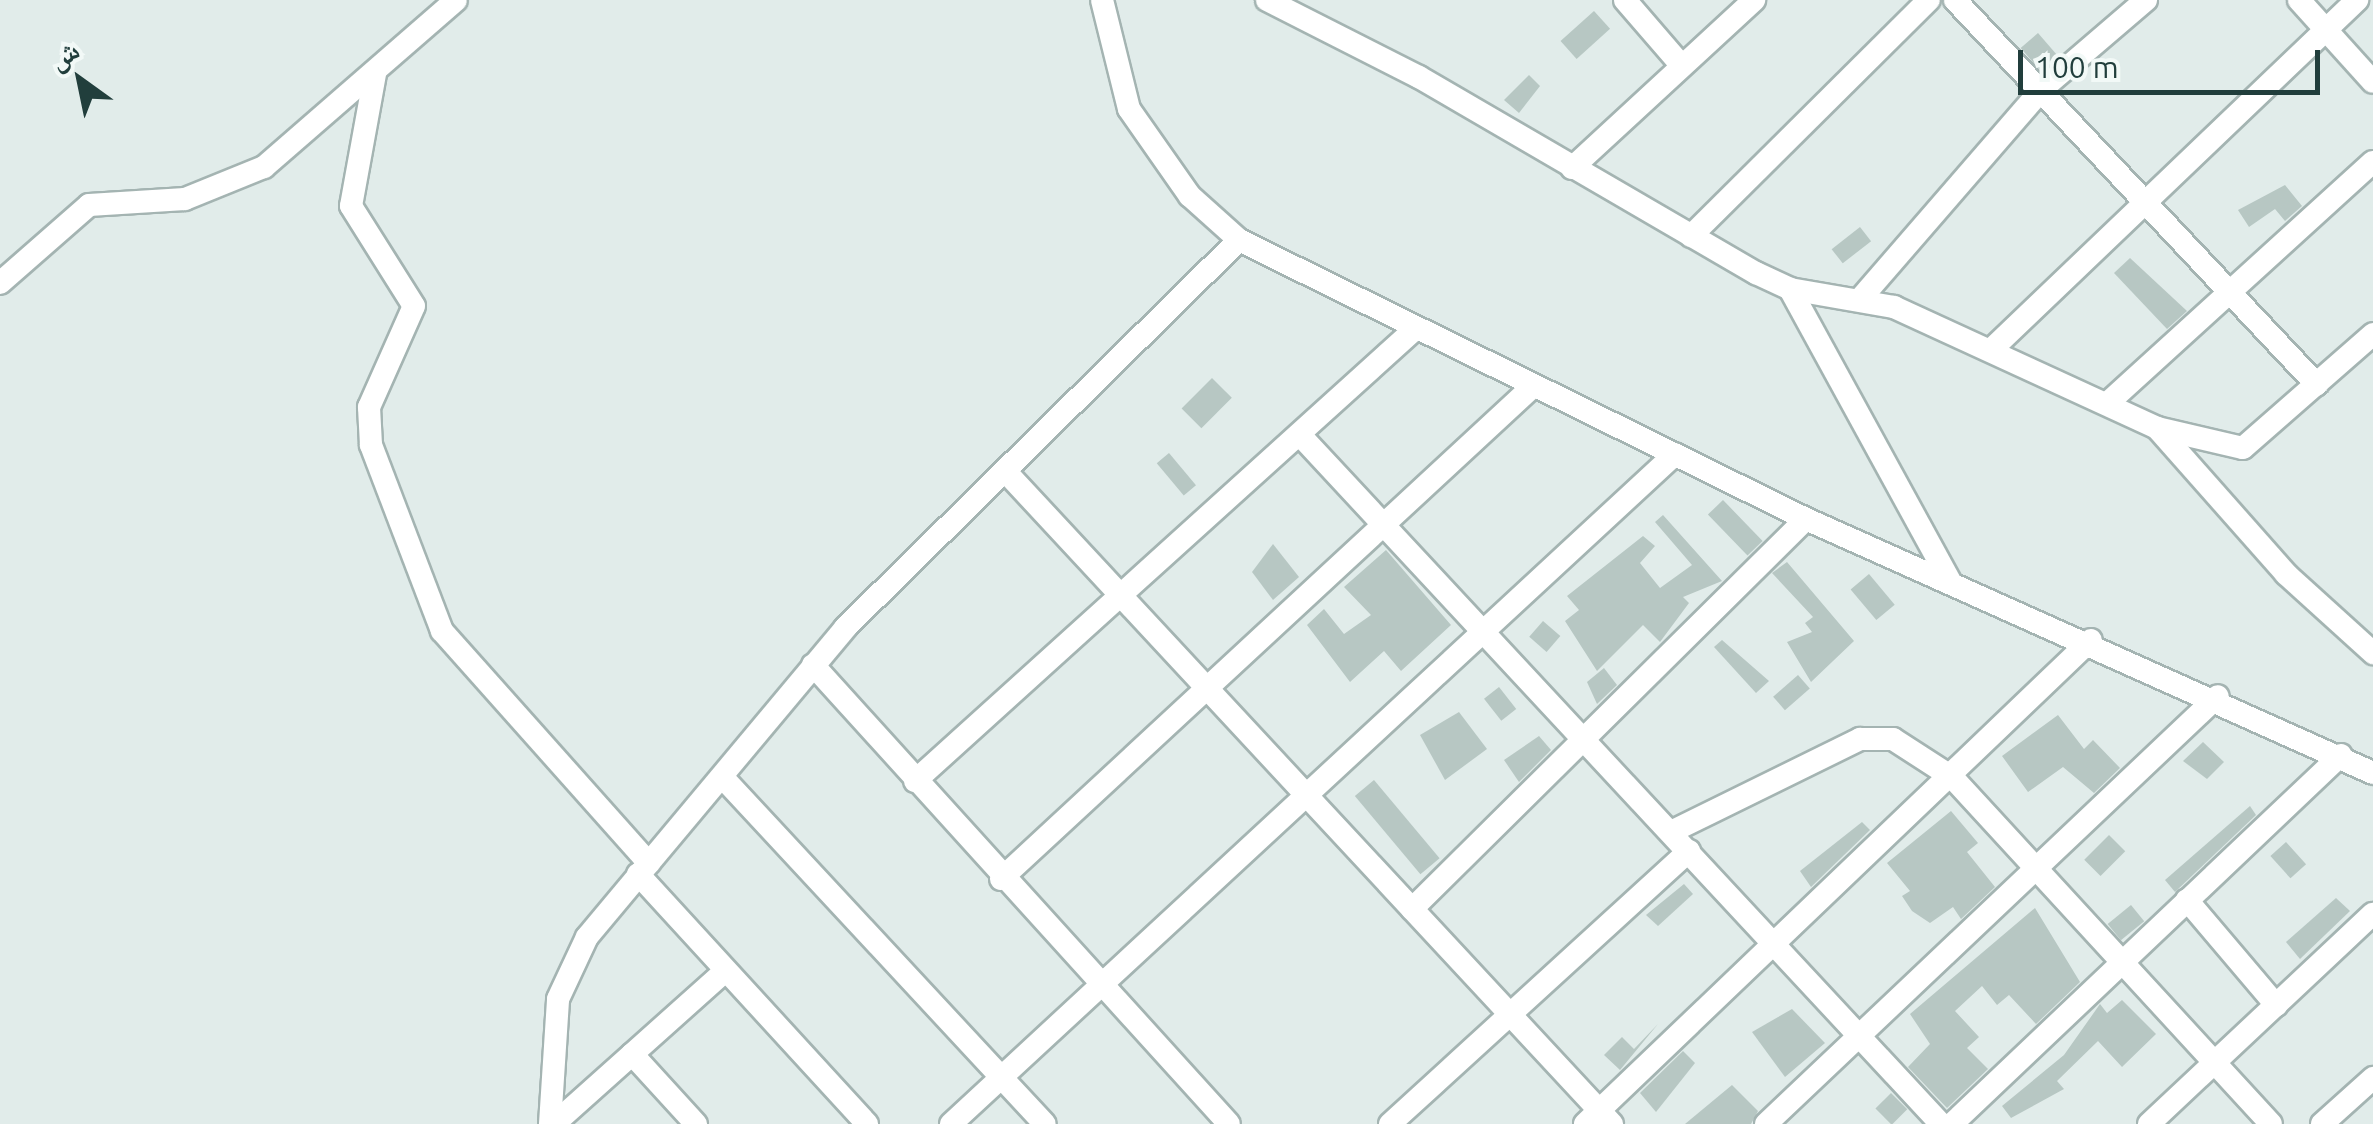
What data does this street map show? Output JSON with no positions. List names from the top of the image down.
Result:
{
  "scale_bar": "100 m",
  "north": "top left"
}
